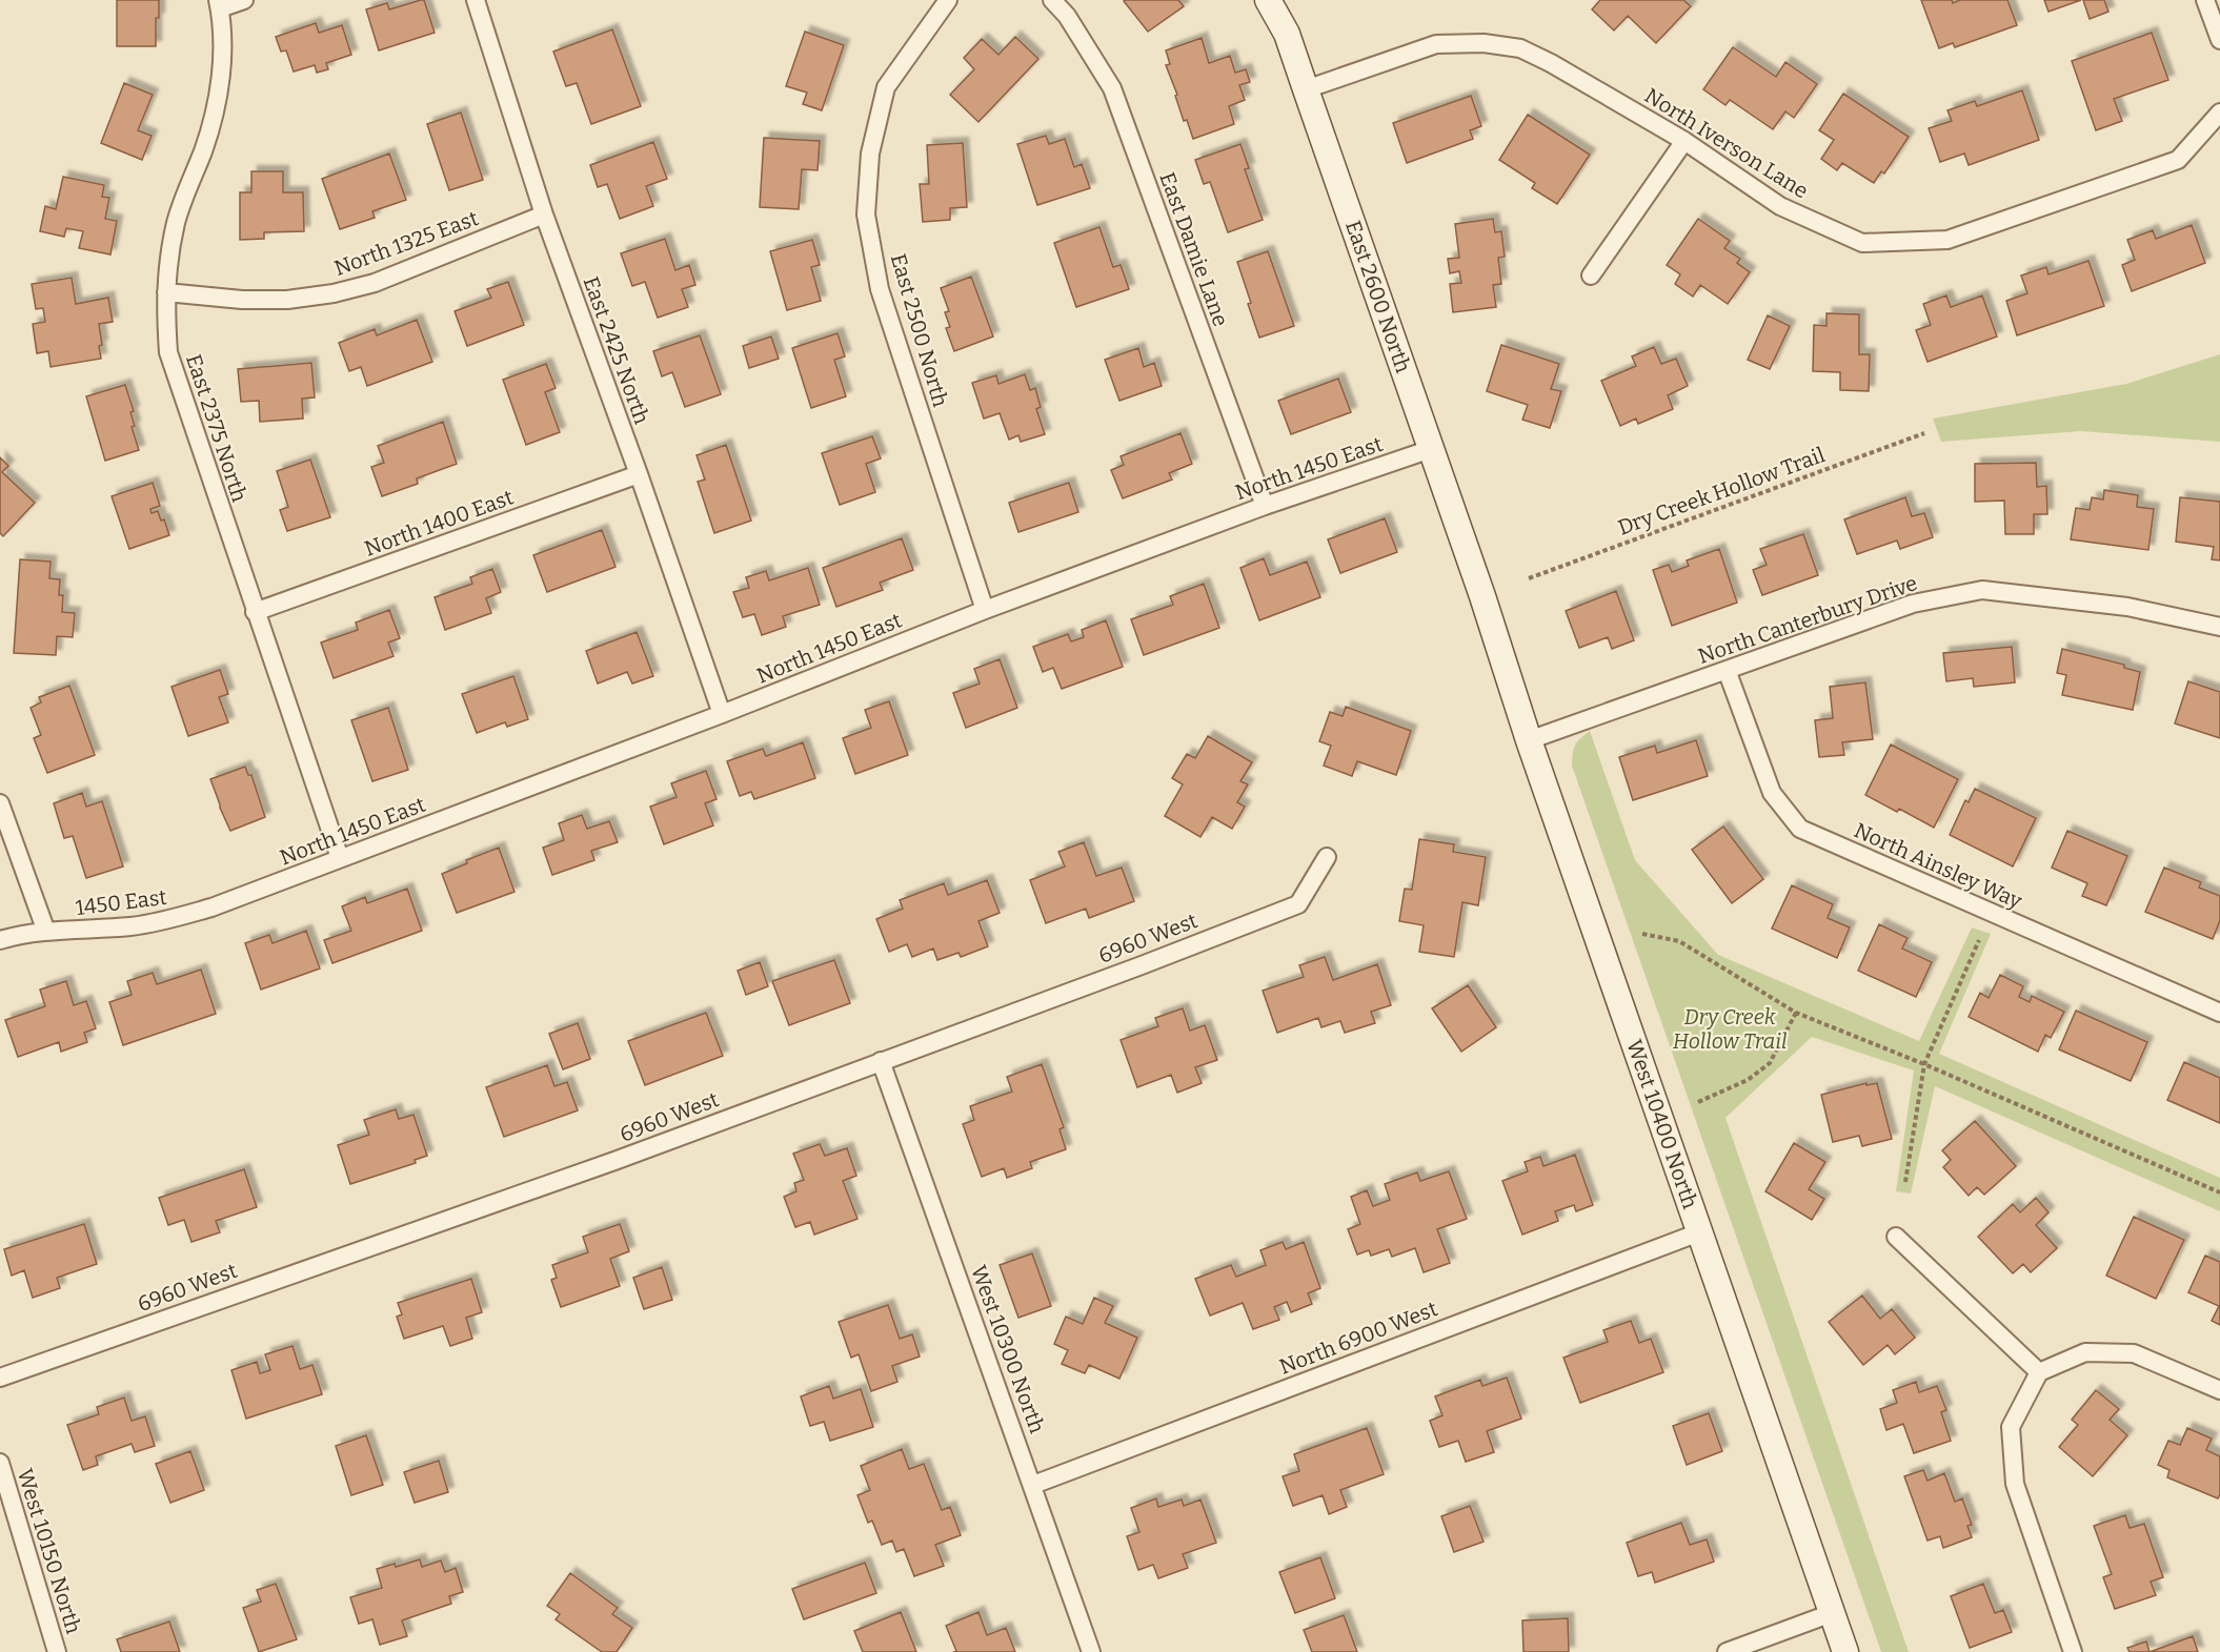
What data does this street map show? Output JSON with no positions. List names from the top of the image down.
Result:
{
  "streets": {
    "street": [
      "North Iverson Lane",
      "North 1325 East",
      "East Damie Lane",
      "East 2600 North",
      "East 2500 North",
      "East 2425 North",
      "East 2375 North",
      "North 1450 East",
      "North 1400 East",
      "North Canterbury Drive",
      "North Ainsley Way",
      "1450 East",
      "6960 West",
      "West 10400 North",
      "North 6900 West",
      "West 10300 North",
      "West 10150 North"
    ],
    "path": ["Dry Creek Hollow Trail"]
  },
  "crossings": [
    ["North Iverson Lane", "East 2600 North"],
    ["North 1325 East", "East 2425 North"],
    ["North 1325 East", "East 2375 North"],
    ["East Damie Lane", "North 1450 East"],
    ["East 2600 North", "North 1450 East"],
    ["East 2600 North", "West 10400 North"],
    ["East 2500 North", "North 1450 East"],
    ["East 2425 North", "North 1450 East"],
    ["East 2425 North", "North 1400 East"],
    ["East 2375 North", "North 1450 East"],
    ["East 2375 North", "North 1400 East"],
    ["North 1450 East", "1450 East"],
    ["North Canterbury Drive", "North Ainsley Way"],
    ["North Canterbury Drive", "West 10400 North"],
    ["6960 West", "West 10300 North"],
    ["West 10400 North", "North 6900 West"],
    ["North 6900 West", "West 10300 North"]
  ],
  "parks": ["Dry Creek Hollow Trail"]
}
